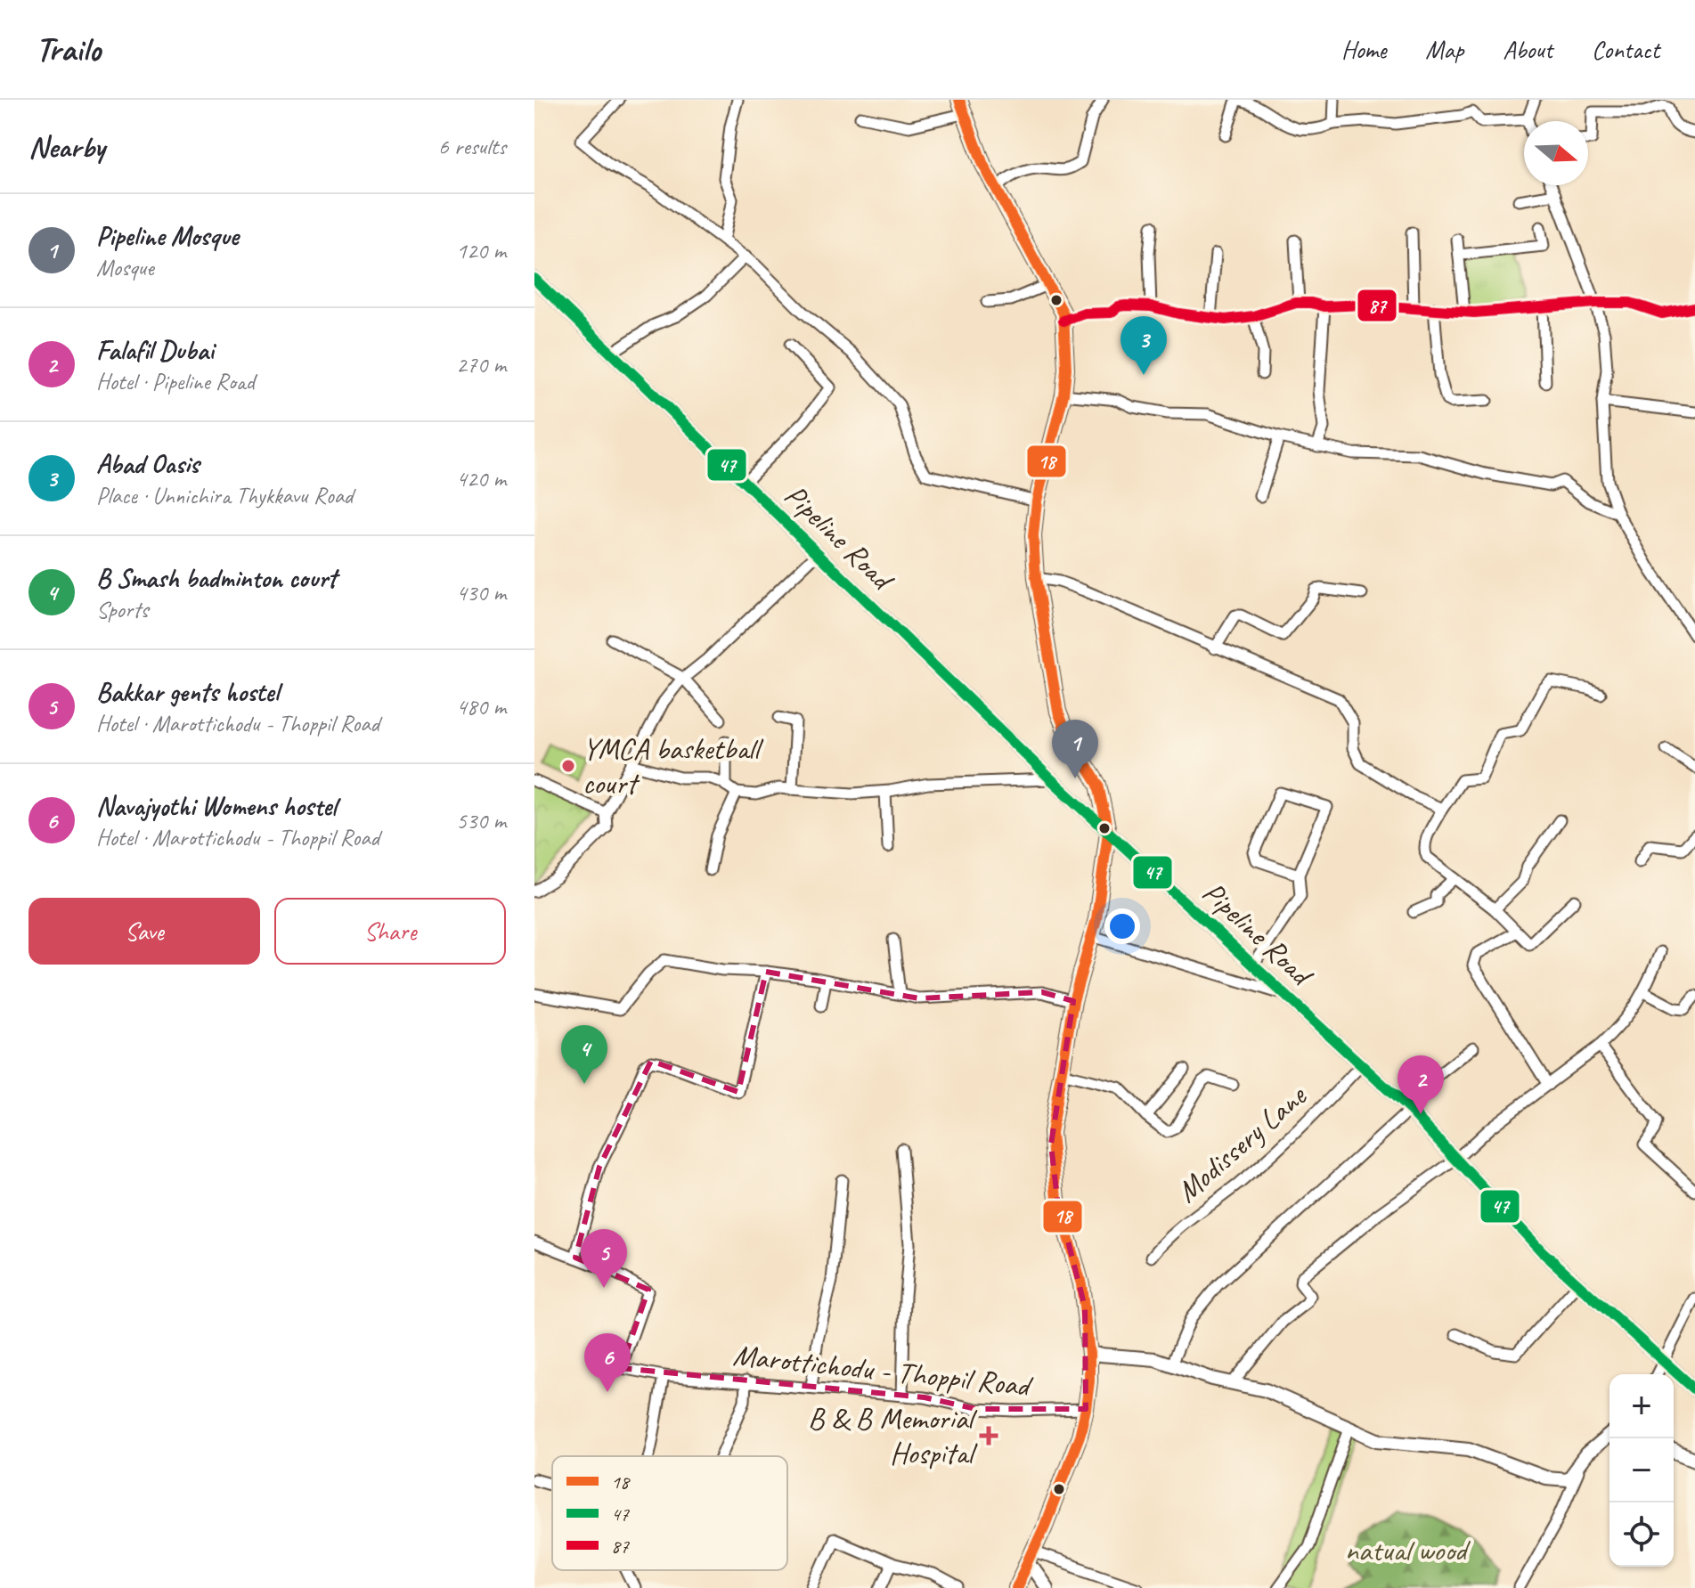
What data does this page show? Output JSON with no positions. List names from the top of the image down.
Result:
{
  "streets": {
    "street": ["Pipeline Road", "Modissery Lane", "Marottichodu - Thoppil Road"]
  },
  "crossings": [
    ["Pipeline Road", "Modissery Lane"]
  ],
  "parks": ["natual wood"],
  "places": {
    "other": ["YMCA basketball court"],
    "health": ["B & B Memorial Hospital"]
  },
  "lines": ["transit line 18", "transit line 47", "transit line 87"],
  "legend": ["18", "47", "87"],
  "north": "right",
  "page": {
    "header": "Trailo",
    "nav": [
      "Home",
      "Map",
      "About",
      "Contact"
    ],
    "heading": ["Nearby", "6 results"],
    "list": [
      {
        "mark": "1",
        "name": "Pipeline Mosque",
        "note": "Mosque",
        "value": "120 m"
      },
      {
        "mark": "2",
        "name": "Falafil Dubai",
        "note": "Hotel · Pipeline Road",
        "value": "270 m"
      },
      {
        "mark": "3",
        "name": "Abad Oasis",
        "note": "Place · Unnichira Thykkavu Road",
        "value": "420 m"
      },
      {
        "mark": "4",
        "name": "B Smash badminton court",
        "note": "Sports",
        "value": "430 m"
      },
      {
        "mark": "5",
        "name": "Bakkar gents hostel",
        "note": "Hotel · Marottichodu - Thoppil Road",
        "value": "480 m"
      },
      {
        "mark": "6",
        "name": "Navajyothi Womens hostel",
        "note": "Hotel · Marottichodu - Thoppil Road",
        "value": "530 m"
      }
    ],
    "pins": [
      "3",
      "1",
      "4",
      "2",
      "5",
      "6"
    ],
    "buttons": ["Save", "Share"],
    "map_buttons": ["+", "−"]
  }
}
